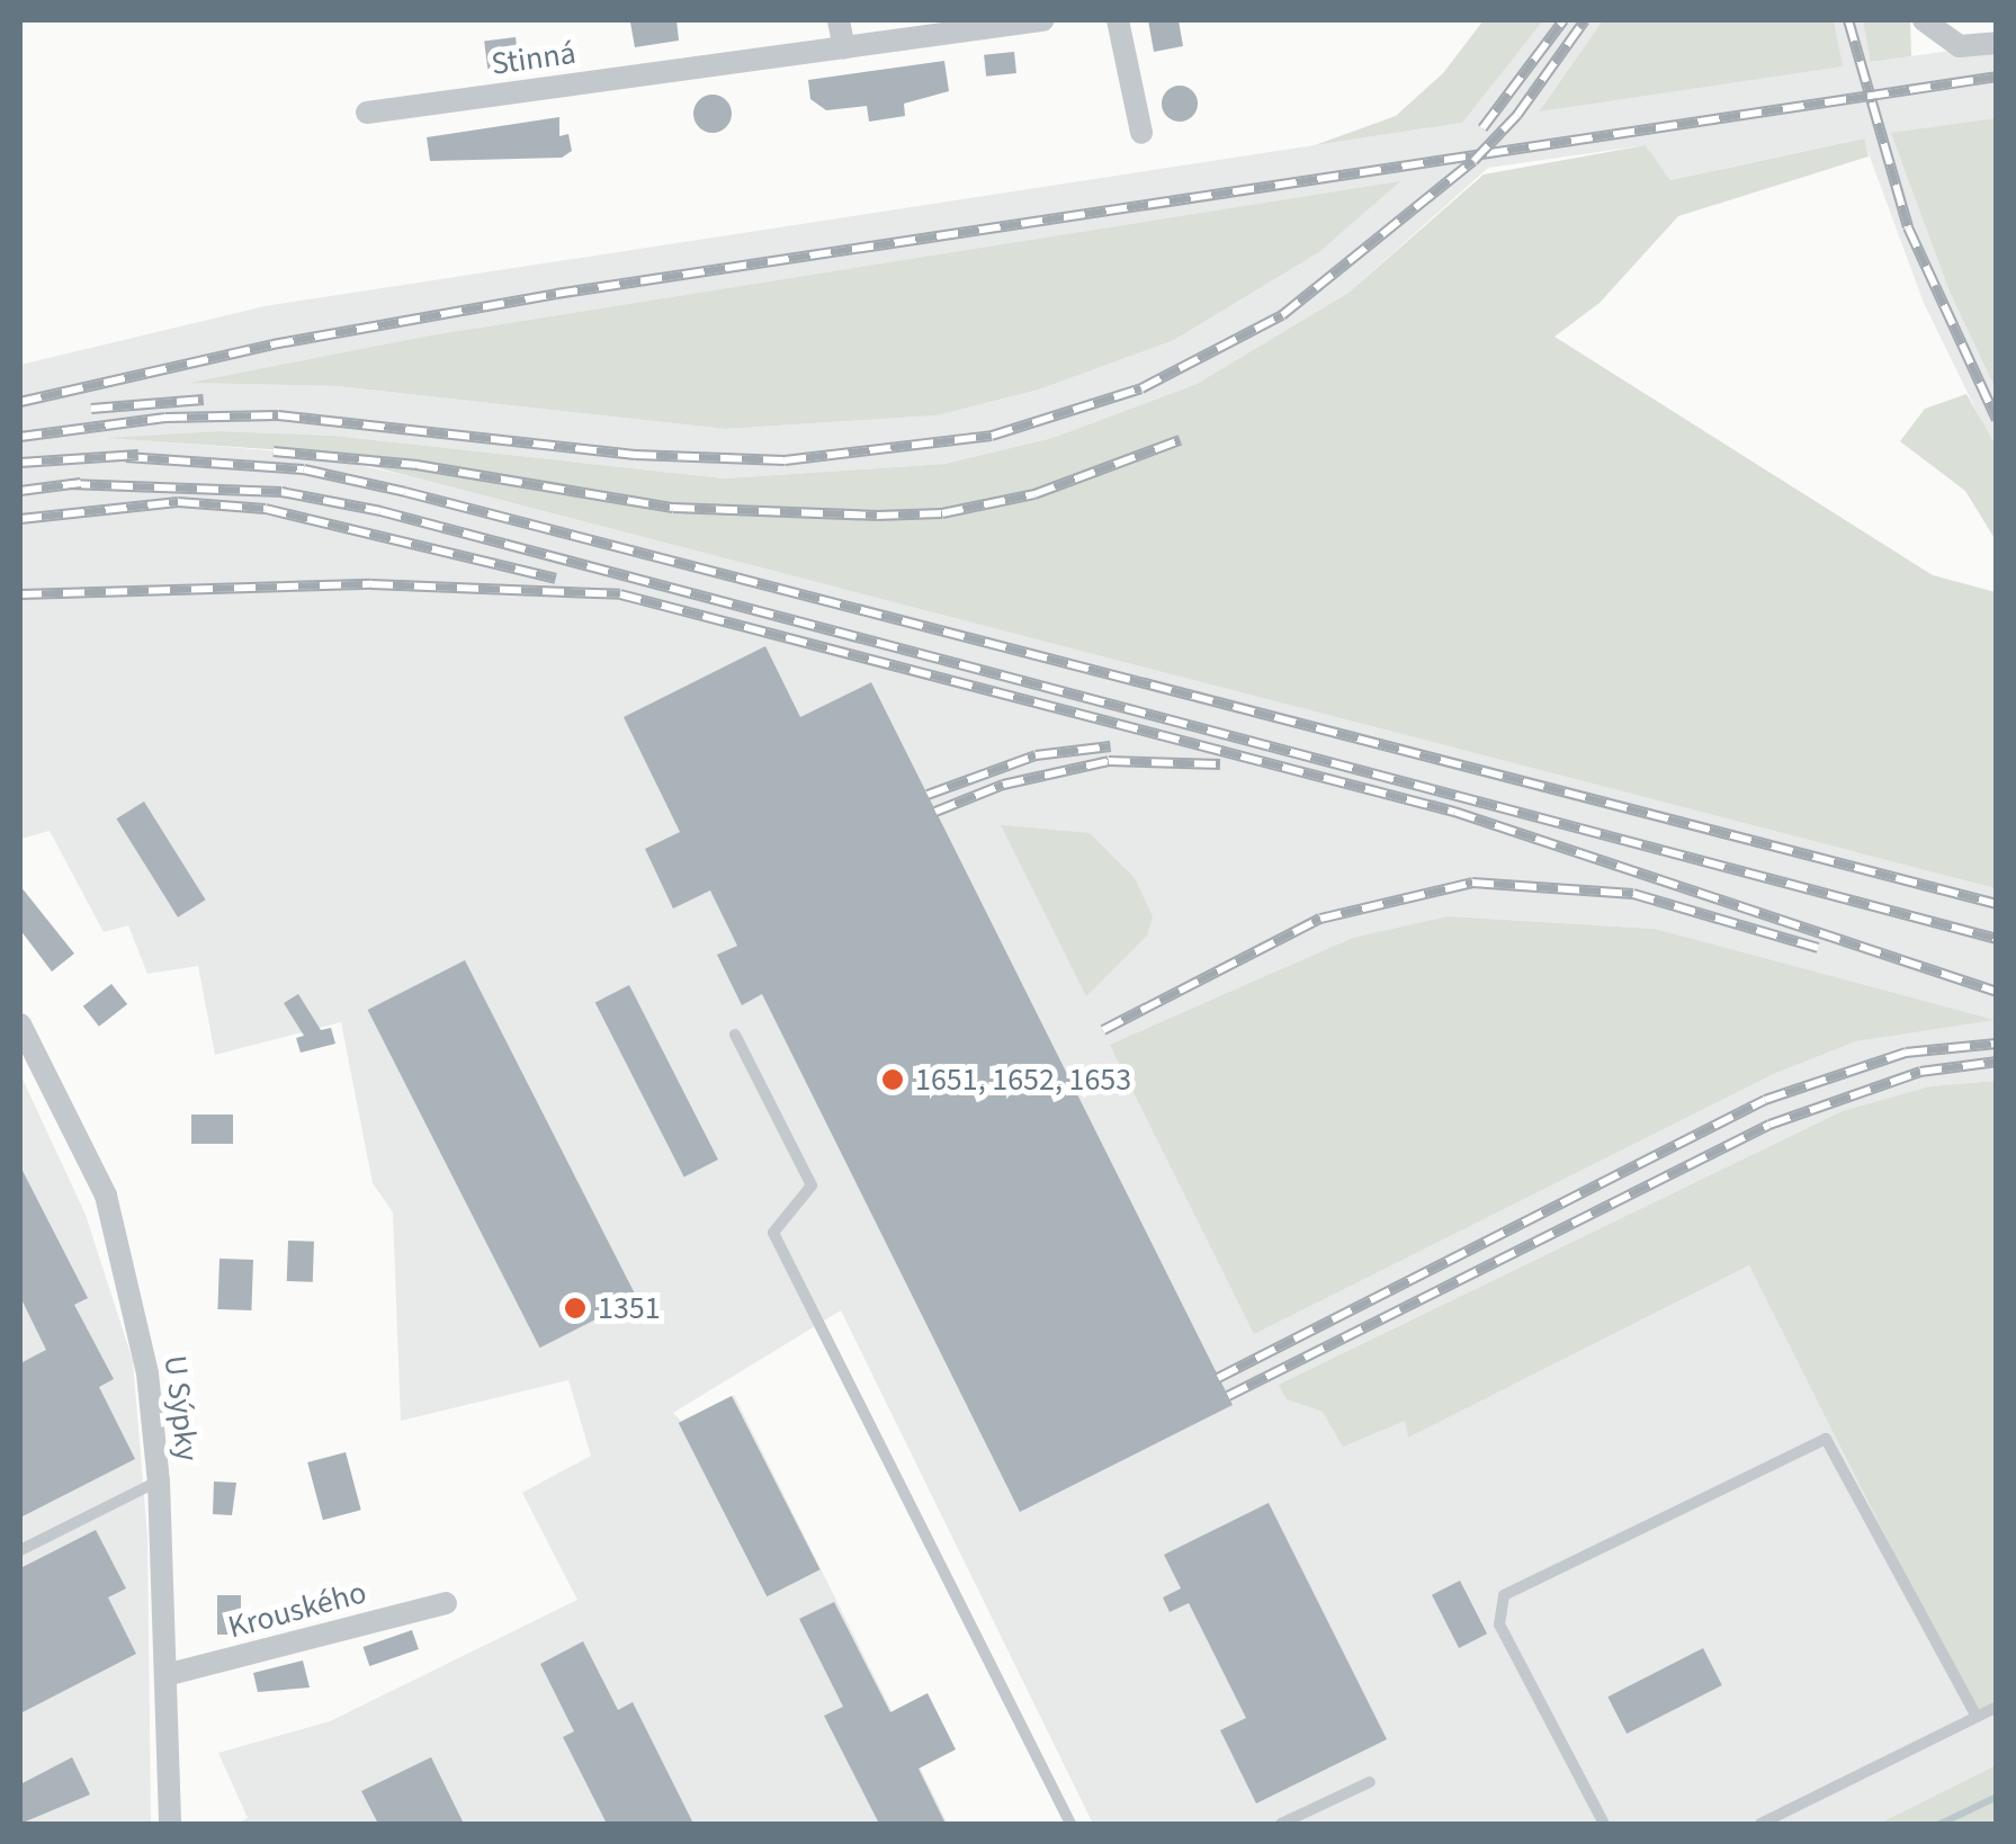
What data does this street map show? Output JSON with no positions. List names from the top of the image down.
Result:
{
  "streets": {
    "street": ["Stinná", "U Sýpky", "Krouského"]
  },
  "crossings": [
    ["U Sýpky", "Krouského"]
  ],
  "places": ["1651, 1652, 1653", "1351"]
}
